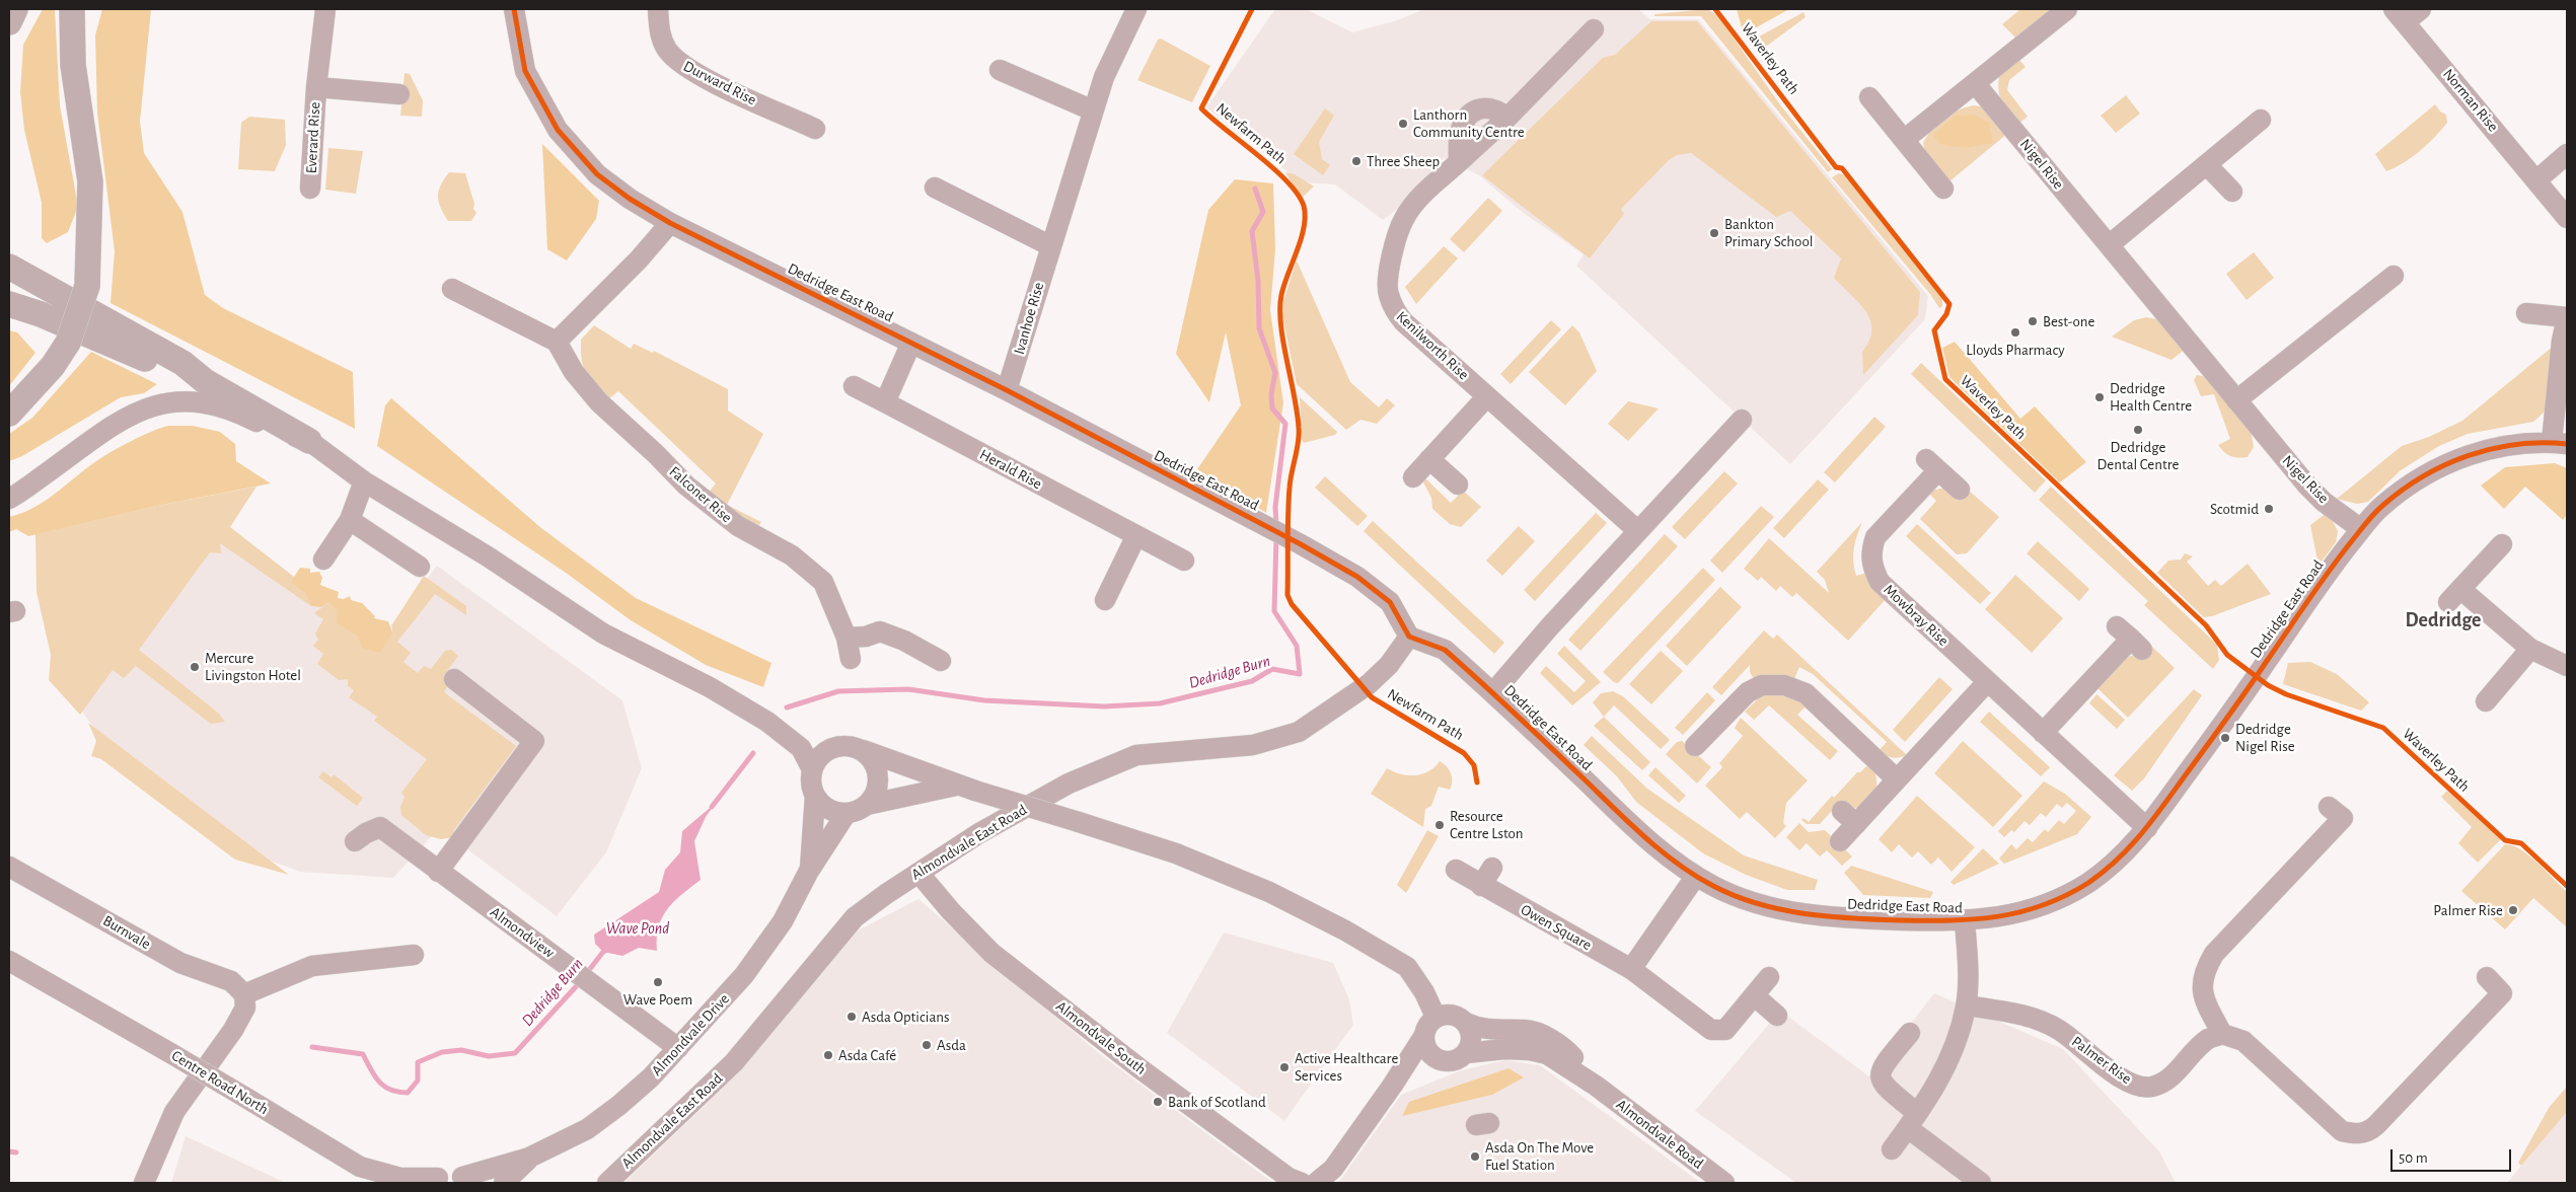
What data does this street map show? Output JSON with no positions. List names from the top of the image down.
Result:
{
  "streets": {
    "street": [
      "Durward Rise",
      "Norman Rise",
      "Everard Rise",
      "Nigel Rise",
      "Dedridge East Road",
      "Ivanhoe Rise",
      "Kenilworth Rise",
      "Herald Rise",
      "Falconer Rise",
      "Mowbray Rise",
      "Almondvale East Road",
      "Owen Square",
      "Burnvale",
      "Almondview",
      "Almondvale Drive",
      "Almondvale South",
      "Palmer Rise",
      "Centre Road North",
      "Almondvale Road"
    ],
    "cycle path": ["Waverley Path", "Newfarm Path"]
  },
  "crossings": [
    ["Nigel Rise", "Dedridge East Road"],
    ["Dedridge East Road", "Ivanhoe Rise"],
    ["Dedridge East Road", "Mowbray Rise"],
    ["Dedridge East Road", "Almondvale East Road"],
    ["Almondvale East Road", "Almondvale South"],
    ["Almondview", "Almondvale Drive"],
    ["Almondvale Drive", "Centre Road North"]
  ],
  "districts": ["Dedridge"],
  "water": ["Dedridge Burn", "Wave Pond"],
  "places": [
    "Lanthorn Community Centre",
    "Three Sheep",
    "Bankton Primary School",
    "Best-one",
    "Lloyds Pharmacy",
    "Dedridge Health Centre",
    "Dedridge Dental Centre",
    "Scotmid",
    "Mercure Livingston Hotel",
    "Dedridge Nigel Rise",
    "Resource Centre Lston",
    "Palmer Rise",
    "Wave Poem",
    "Asda Opticians",
    "Asda",
    "Asda Café",
    "Active Healthcare Services",
    "Bank of Scotland",
    "Asda On The Move Fuel Station"
  ],
  "scale_bar": "50 m"
}
